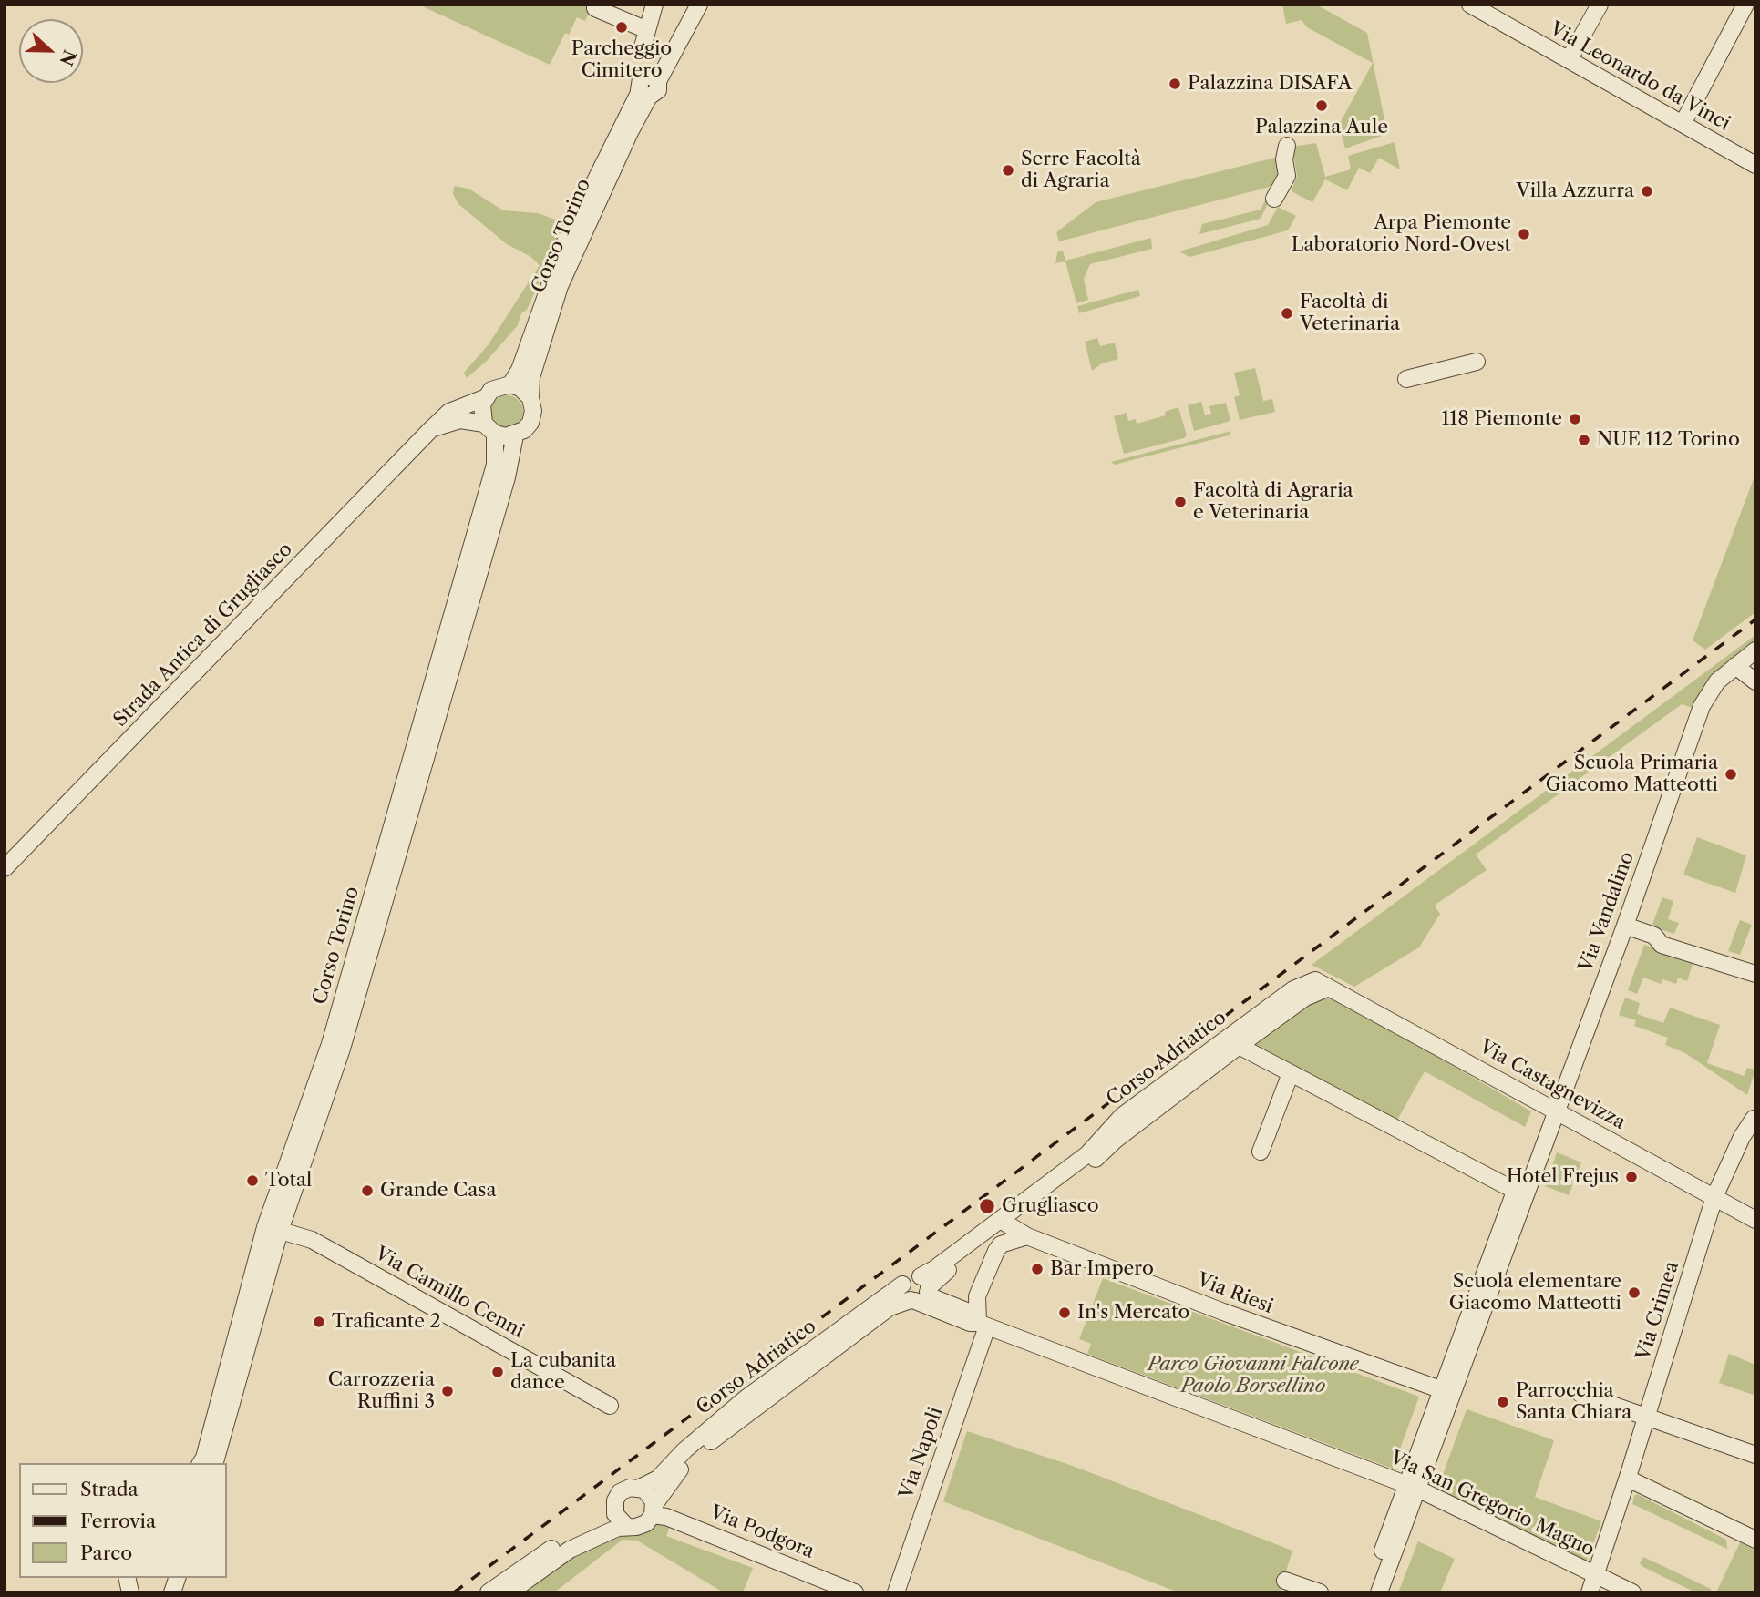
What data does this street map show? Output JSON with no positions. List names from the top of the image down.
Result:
{
  "streets": {
    "street": [
      "Via Leonardo da Vinci",
      "Corso Torino",
      "Strada Antica di Grugliasco",
      "Via Vandalino",
      "Corso Adriatico",
      "Via Castagnevizza",
      "Via Camillo Cenni",
      "Via Riesi",
      "Via Crimea",
      "Via Napoli",
      "Via San Gregorio Magno",
      "Via Podgora"
    ]
  },
  "crossings": [
    ["Corso Torino", "Strada Antica di Grugliasco"],
    ["Corso Torino", "Via Camillo Cenni"],
    ["Via Vandalino", "Corso Adriatico"],
    ["Via Vandalino", "Via Castagnevizza"],
    ["Via Vandalino", "Via Riesi"],
    ["Via Vandalino", "Via San Gregorio Magno"],
    ["Corso Adriatico", "Via Castagnevizza"],
    ["Corso Adriatico", "Via Riesi"],
    ["Corso Adriatico", "Via San Gregorio Magno"],
    ["Corso Adriatico", "Via Podgora"],
    ["Via Castagnevizza", "Via Crimea"],
    ["Via Riesi", "Via Napoli"],
    ["Via Crimea", "Via San Gregorio Magno"],
    ["Via Napoli", "Via San Gregorio Magno"]
  ],
  "parks": ["Parco Giovanni Falcone Paolo Borsellino"],
  "places": [
    "Parcheggio Cimitero",
    "Palazzina DISAFA",
    "Palazzina Aule",
    "Serre Facoltà di Agraria",
    "Villa Azzurra",
    "Arpa Piemonte Laboratorio Nord-Ovest",
    "Facoltà di Veterinaria",
    "118 Piemonte",
    "NUE 112 Torino",
    "Facoltà di Agraria e Veterinaria",
    "Scuola Primaria Giacomo Matteotti",
    "Hotel Frejus",
    "Total",
    "Grande Casa",
    "Grugliasco",
    "Bar Impero",
    "Scuola elementare Giacomo Matteotti",
    "In's Mercato",
    "Traficante 2",
    "La cubanita dance",
    "Carrozzeria Ruffini 3",
    "Parrocchia Santa Chiara"
  ],
  "legend": ["Strada", "Ferrovia", "Parco"],
  "north": "right"
}
